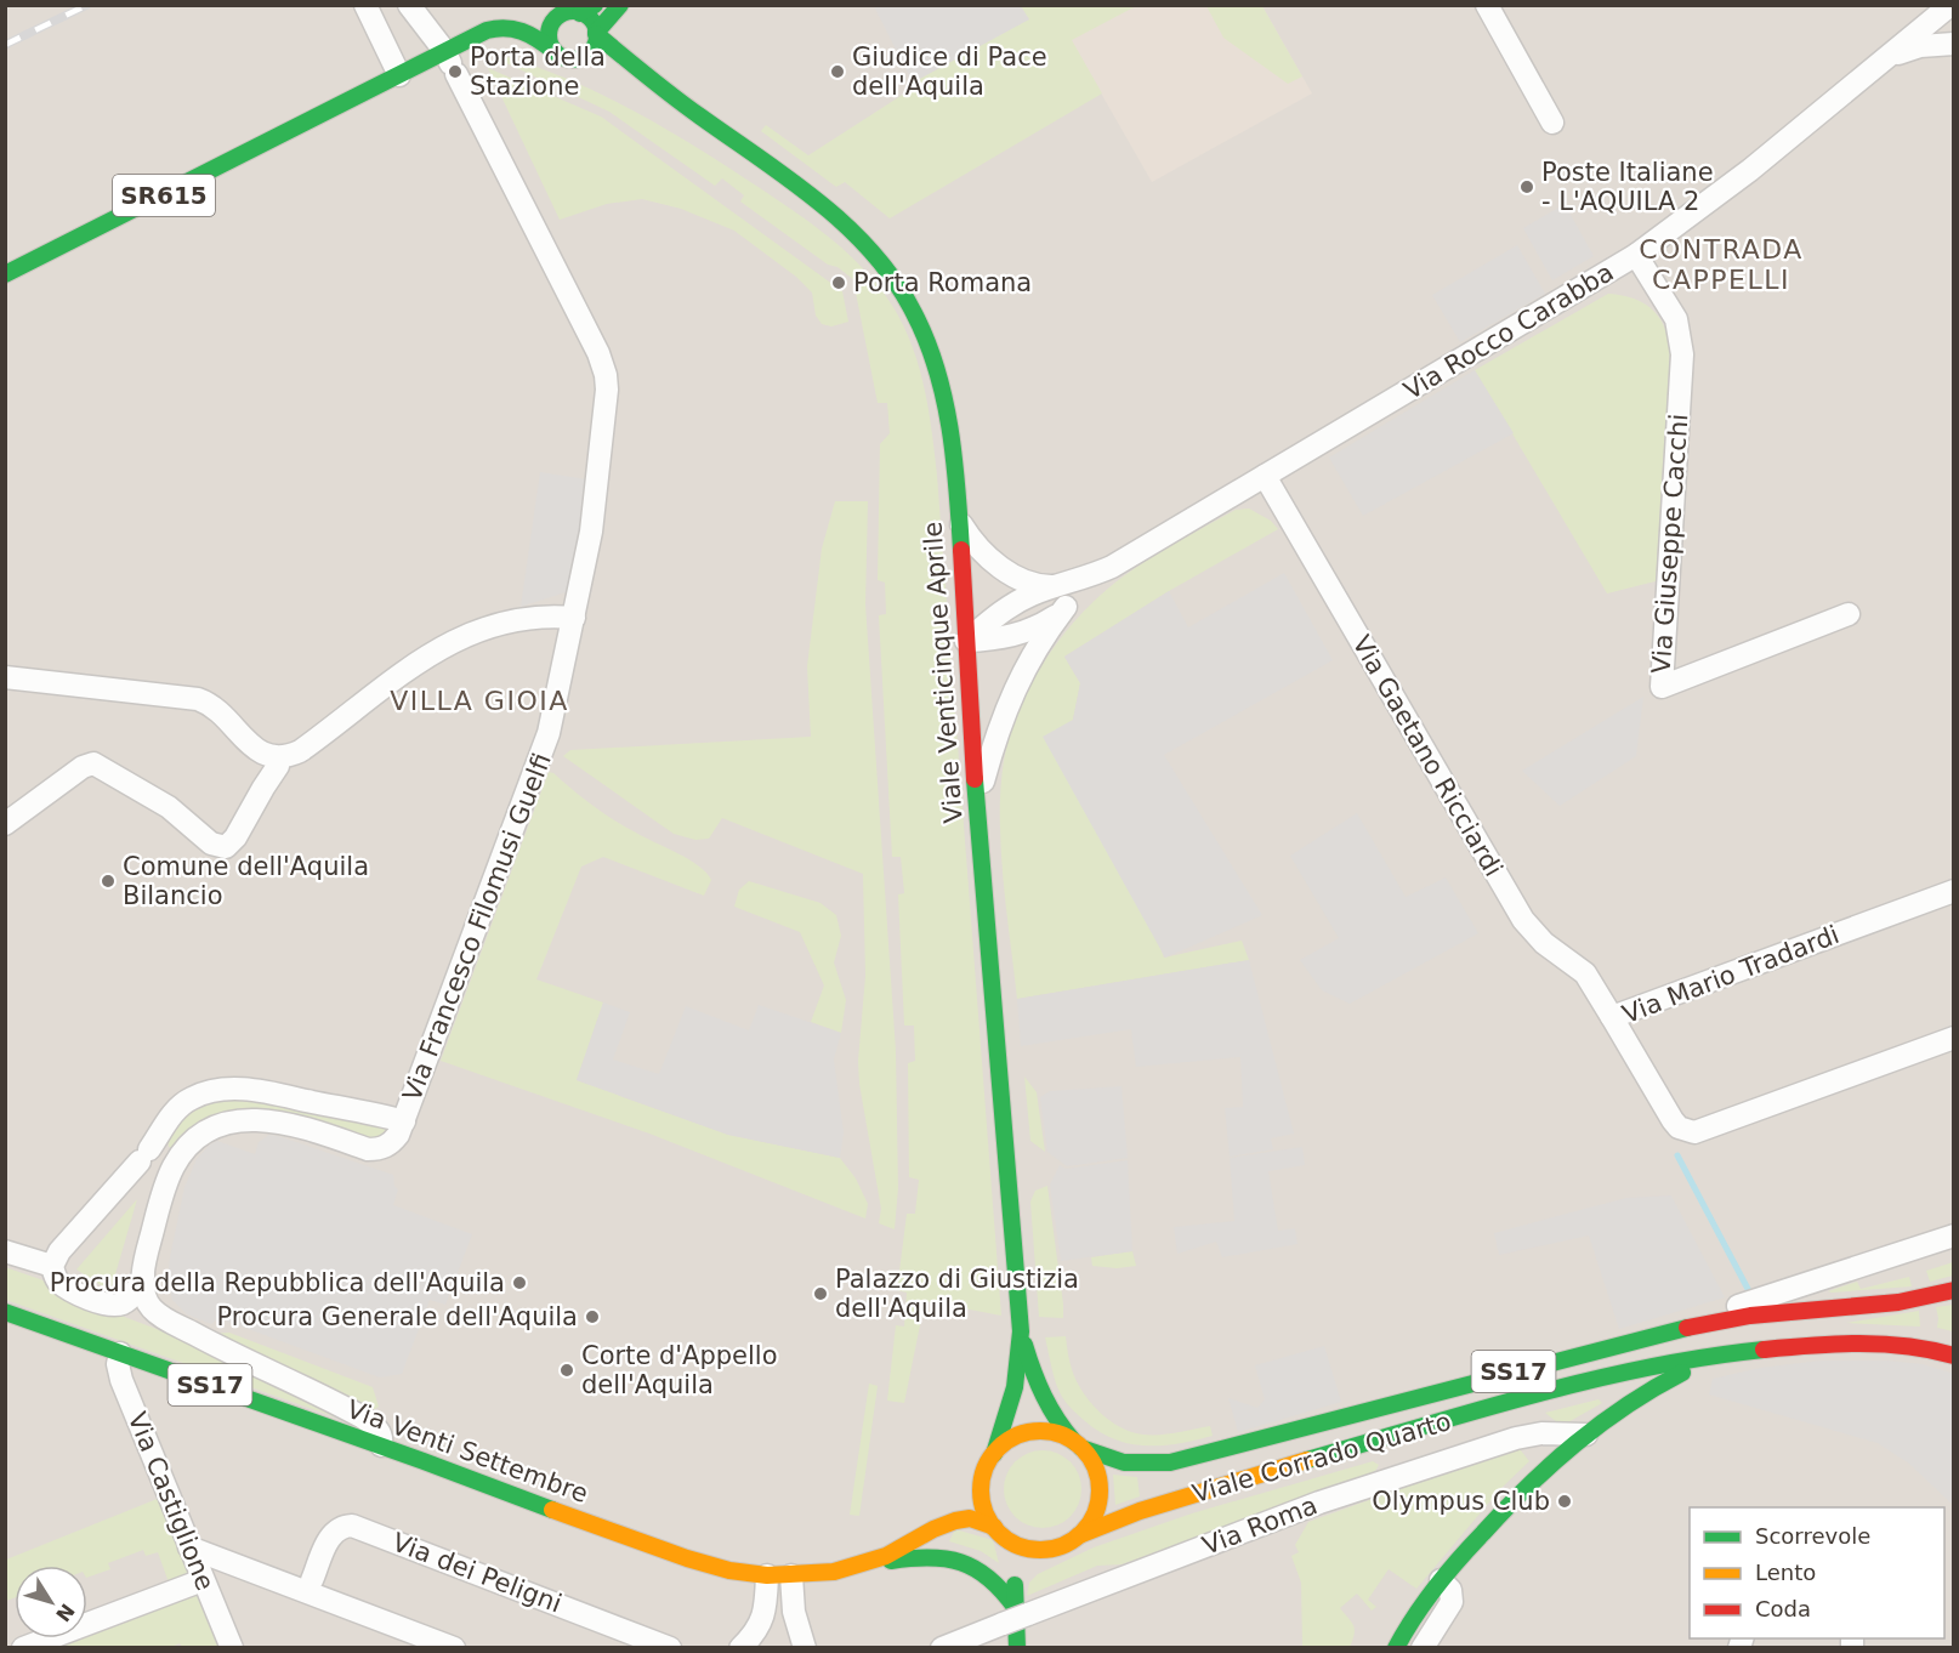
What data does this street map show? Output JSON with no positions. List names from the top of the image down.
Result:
{
  "streets": {
    "main road": [
      "SR615",
      "Viale Venticinque Aprile",
      "SS17",
      "Via Venti Settembre",
      "Viale Corrado Quarto"
    ],
    "street": [
      "Via Rocco Carabba",
      "Via Giuseppe Cacchi",
      "Via Gaetano Ricciardi",
      "Via Francesco Filomusi Guelfi",
      "Via Mario Tradardi",
      "Via Castiglione",
      "Via Roma",
      "Via dei Peligni"
    ]
  },
  "crossings": [
    ["SR615", "Viale Venticinque Aprile"],
    ["SR615", "Via Francesco Filomusi Guelfi"],
    ["Via Rocco Carabba", "Via Giuseppe Cacchi"],
    ["Via Rocco Carabba", "Viale Venticinque Aprile"],
    ["Via Rocco Carabba", "Via Gaetano Ricciardi"],
    ["Viale Venticinque Aprile", "Via Venti Settembre"],
    ["Viale Venticinque Aprile", "Viale Corrado Quarto"],
    ["Via Gaetano Ricciardi", "Via Mario Tradardi"],
    ["Via Francesco Filomusi Guelfi", "Via Venti Settembre"],
    ["Via Venti Settembre", "Viale Corrado Quarto"],
    ["Via Venti Settembre", "Via Castiglione"]
  ],
  "districts": ["CONTRADA CAPPELLI", "VILLA GIOIA"],
  "places": [
    "Porta della Stazione",
    "Giudice di Pace dell'Aquila",
    "Poste Italiane - L'AQUILA 2",
    "Porta Romana",
    "Comune dell'Aquila Bilancio",
    "Procura della Repubblica dell'Aquila",
    "Palazzo di Giustizia dell'Aquila",
    "Procura Generale dell'Aquila",
    "Corte d'Appello dell'Aquila",
    "Olympus Club"
  ],
  "legend": ["Scorrevole", "Lento", "Coda"],
  "north": "bottom right"
}
